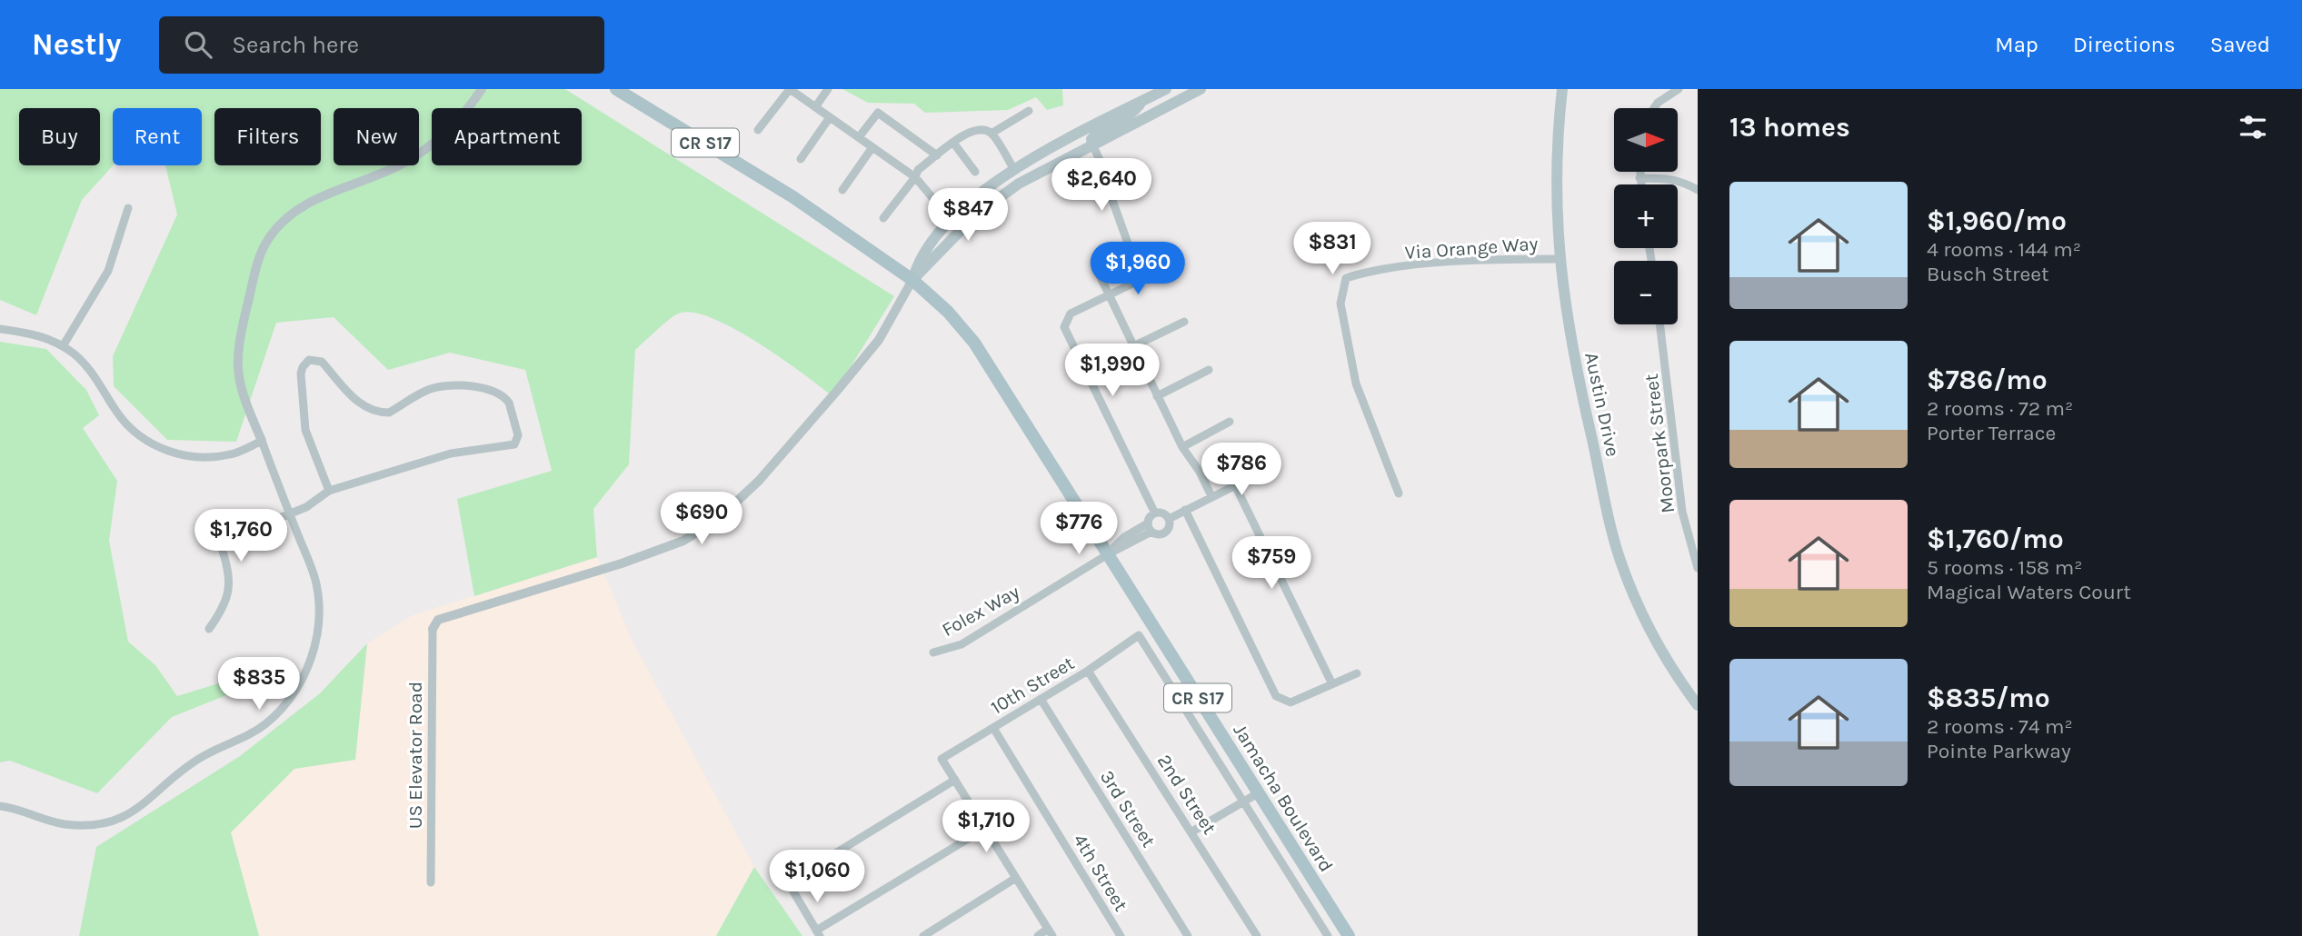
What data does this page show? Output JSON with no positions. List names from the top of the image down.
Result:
{
  "streets": {
    "main road": ["CR S17", "Austin Drive", "Jamacha Boulevard"],
    "street": [
      "Via Orange Way",
      "Moorpark Street",
      "Folex Way",
      "10th Street",
      "US Elevator Road",
      "2nd Street",
      "3rd Street",
      "4th Street"
    ]
  },
  "crossings": [
    ["Via Orange Way", "Austin Drive"],
    ["Folex Way", "Jamacha Boulevard"],
    ["10th Street", "2nd Street"],
    ["10th Street", "3rd Street"],
    ["10th Street", "4th Street"]
  ],
  "north": "right",
  "page": {
    "header": "Nestly",
    "search": "Search here",
    "nav": ["Map", "Directions", "Saved"],
    "heading": "13 homes",
    "map_buttons": ["+", "−"],
    "chip": [
      "Buy",
      "Rent",
      "Filters",
      "New",
      "Apartment"
    ],
    "price": [
      "$2,640",
      "$847",
      "$831",
      "$1,960",
      "$1,990",
      "$786",
      "$690",
      "$776",
      "$1,760",
      "$759",
      "$835",
      "$1,710",
      "$1,060"
    ],
    "list": [
      {
        "name": "$1,960/mo",
        "note": "4 rooms · 144 m² · Busch Street"
      },
      {
        "name": "$786/mo",
        "note": "2 rooms · 72 m² · Porter Terrace"
      },
      {
        "name": "$1,760/mo",
        "note": "5 rooms · 158 m² · Magical Waters Court"
      },
      {
        "name": "$835/mo",
        "note": "2 rooms · 74 m² · Pointe Parkway"
      }
    ]
  }
}
